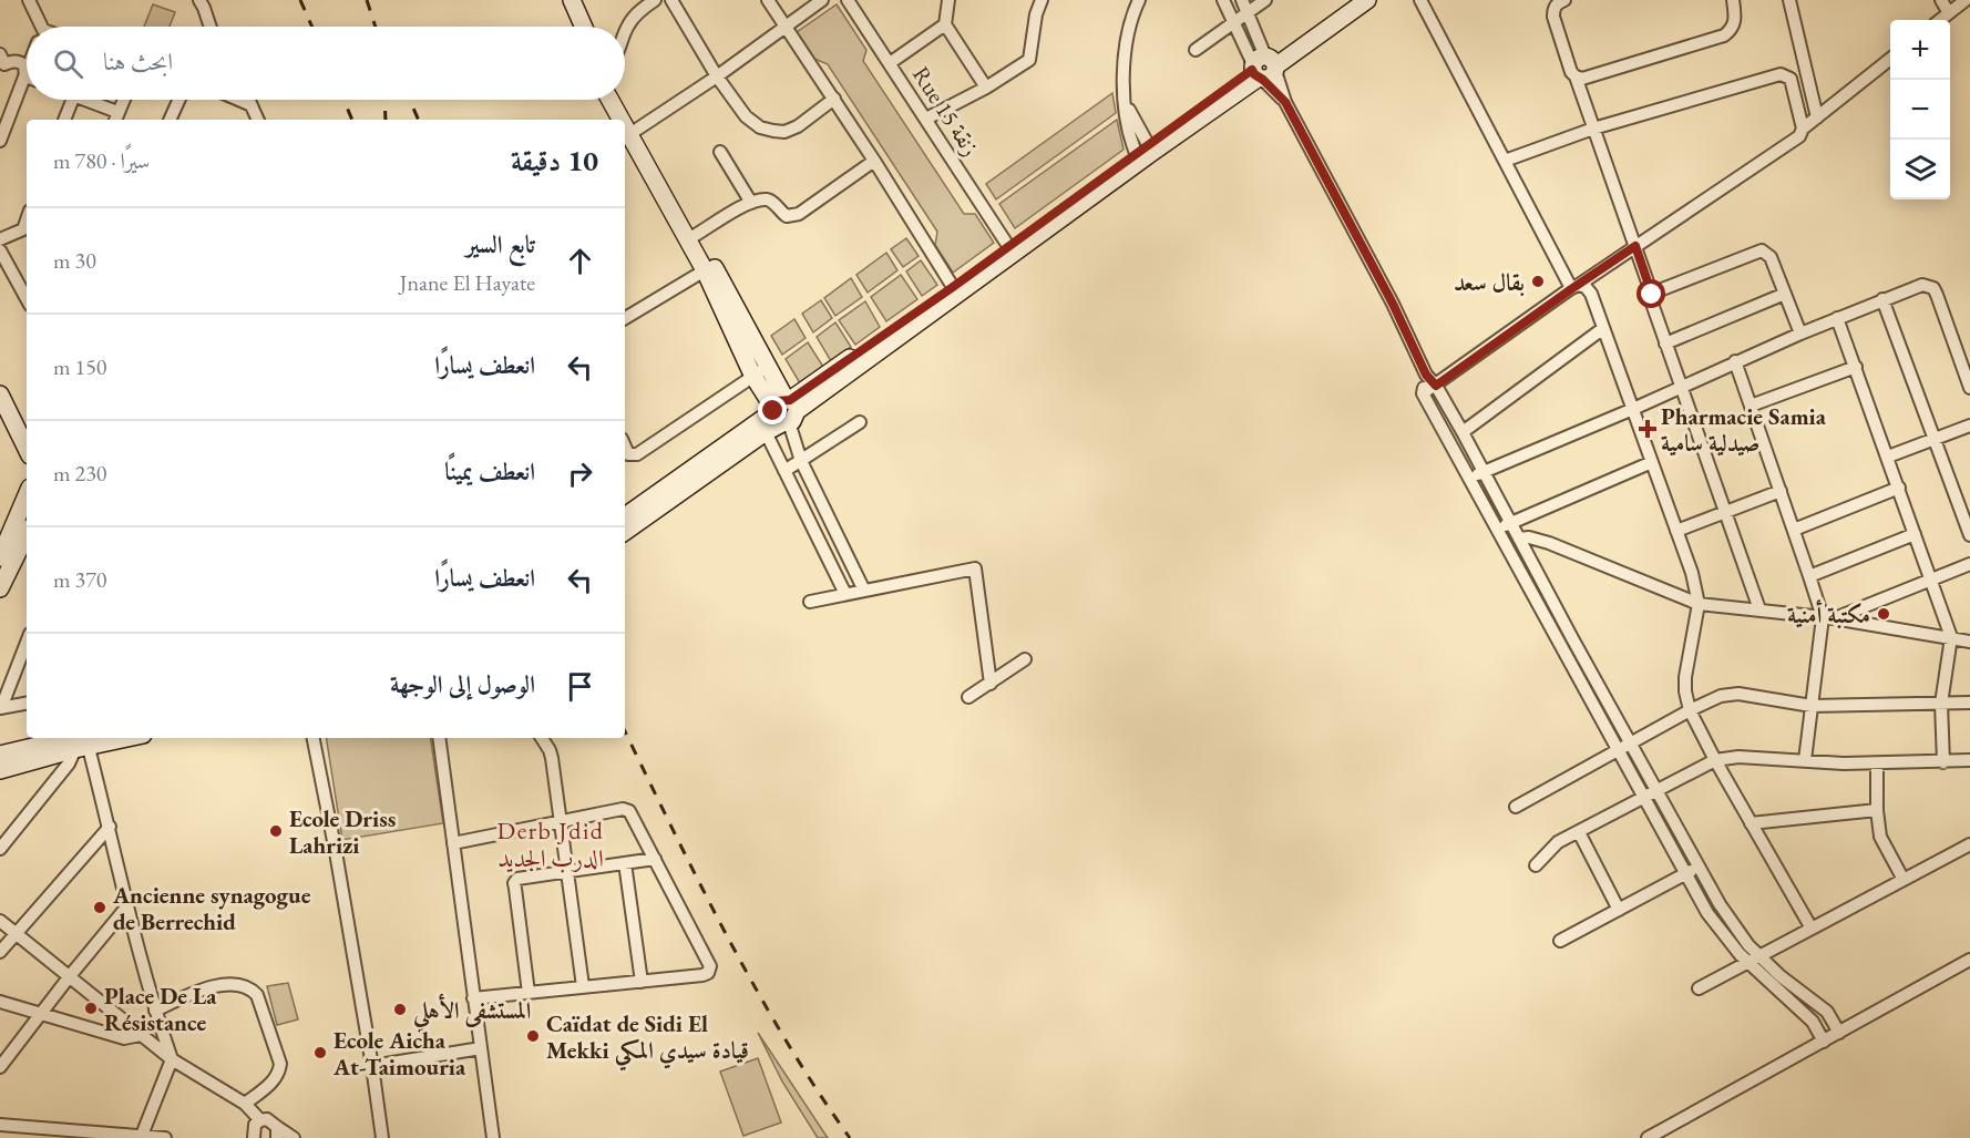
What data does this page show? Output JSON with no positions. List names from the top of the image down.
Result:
{
  "streets": {
    "street": ["Rue 15 زنقة"]
  },
  "districts": ["Derb Jdid الدرب الجديد"],
  "places": {
    "other": [
      "بقال سعد",
      "مكتبة أمنية",
      "Ecole Driss Lahrizi",
      "Ancienne synagogue de Berrechid",
      "Place De La Résistance",
      "المستشفى الأهلي",
      "Caïdat de Sidi El Mekki قيادة سيدي المكي",
      "Ecole Aicha At-Taimouria"
    ],
    "health": ["Pharmacie Samia صيدلية سامية"]
  },
  "page": {
    "map_buttons": ["+", "−"],
    "search": "ابحث هنا",
    "heading": ["10 دقيقة", "سيرًا · 780 m"],
    "list": [
      ["تابع السير", "Jnane El Hayate", "30 m"],
      ["انعطف يسارًا", "150 m"],
      ["انعطف يمينًا", "230 m"],
      ["انعطف يسارًا", "370 m"],
      "الوصول إلى الوجهة"
    ]
  }
}
